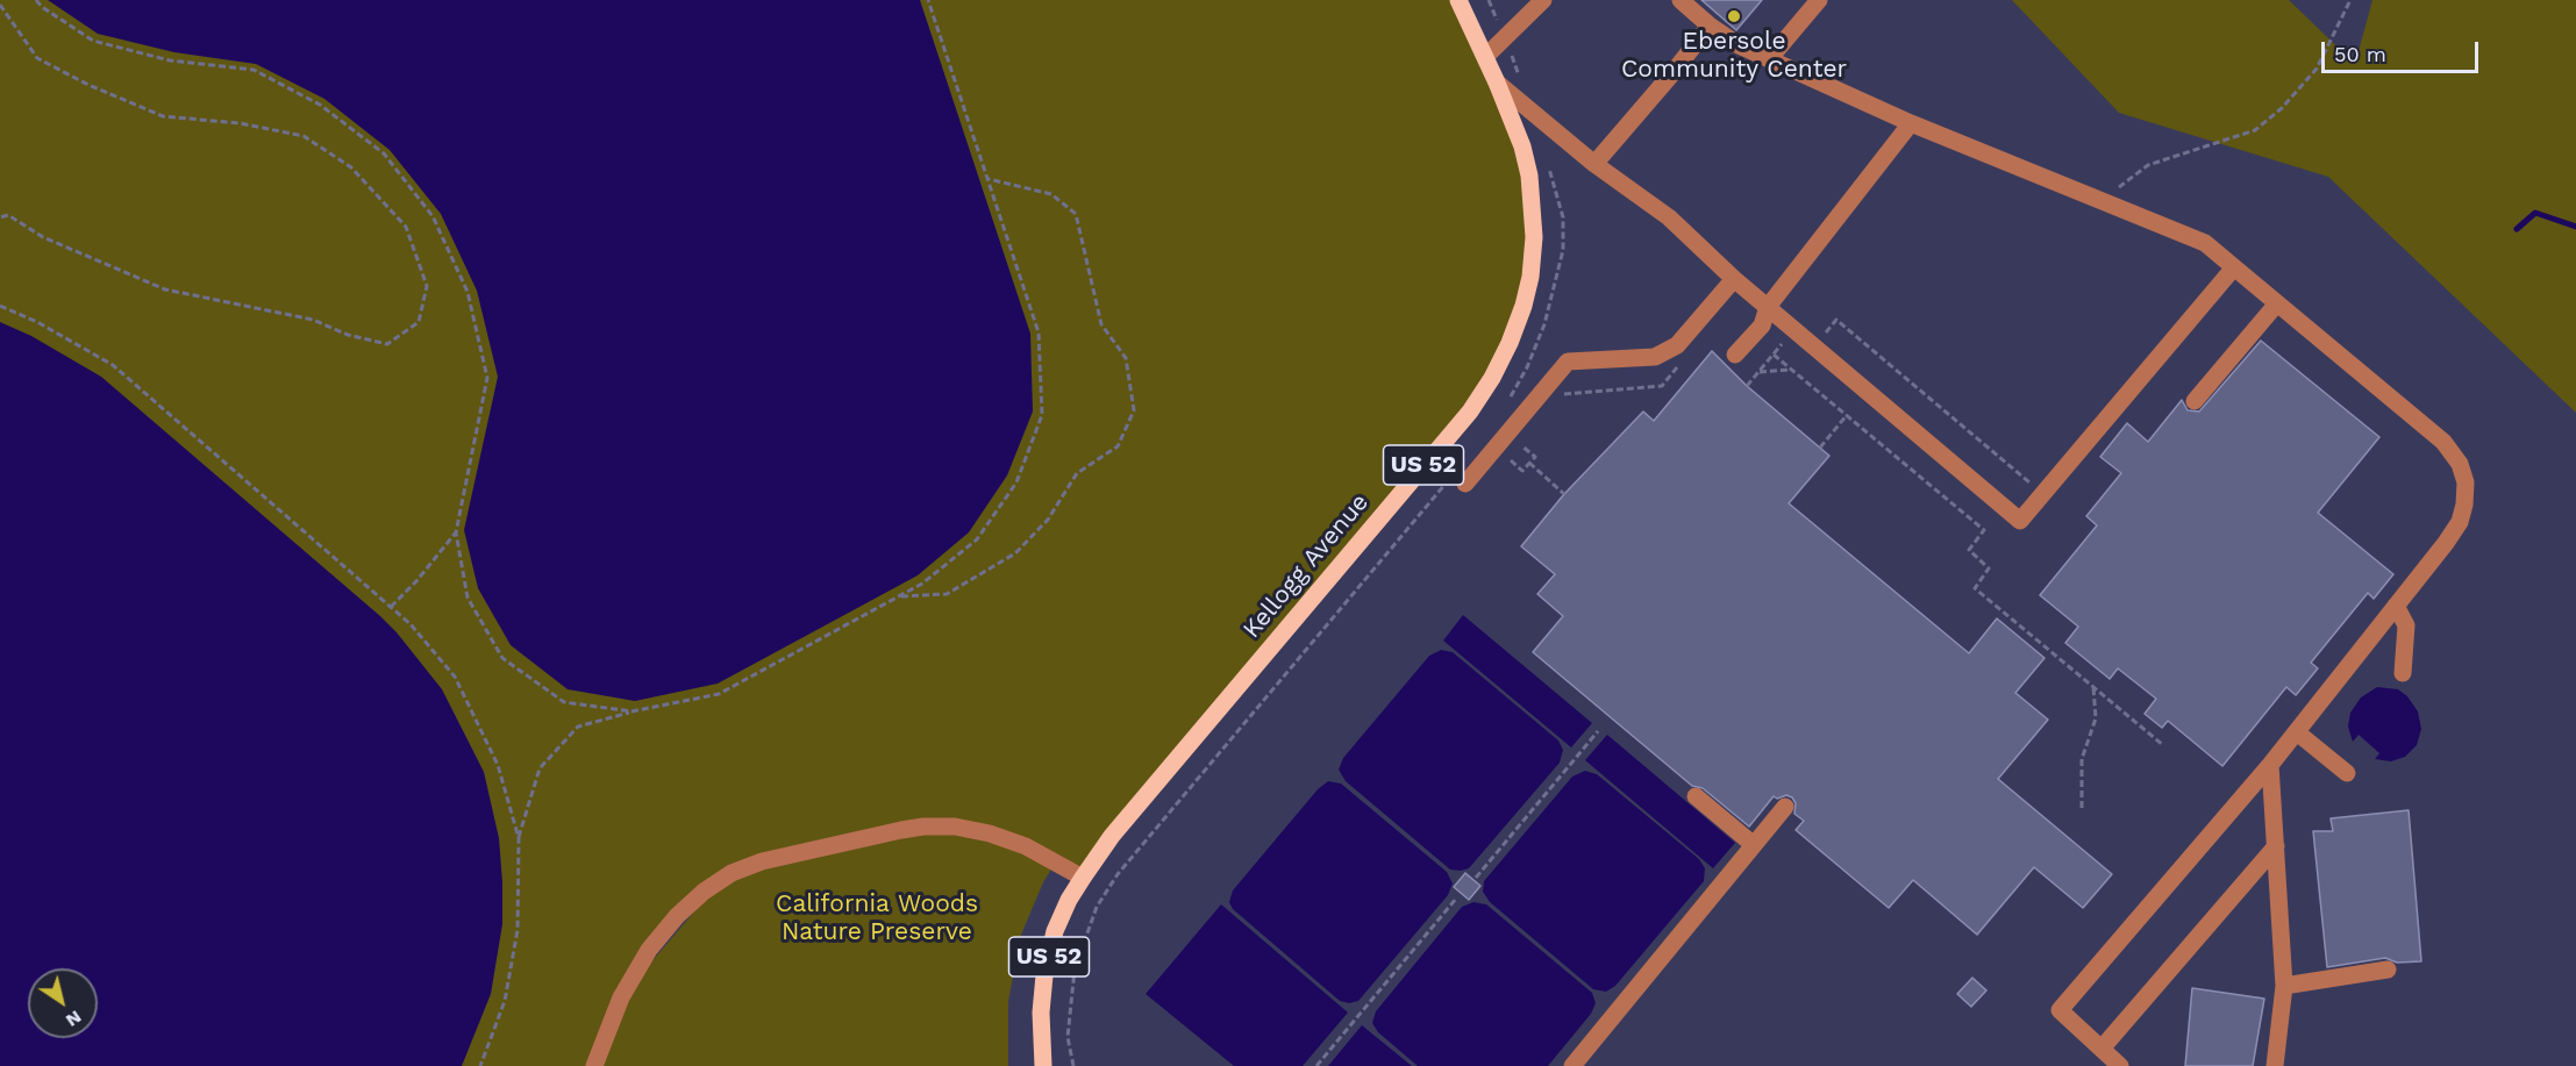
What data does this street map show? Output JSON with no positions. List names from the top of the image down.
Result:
{
  "streets": {
    "main road": ["US 52", "Kellogg Avenue"]
  },
  "parks": ["California Woods Nature Preserve"],
  "places": ["Ebersole Community Center"],
  "scale_bar": "50 m",
  "north": "bottom right"
}
